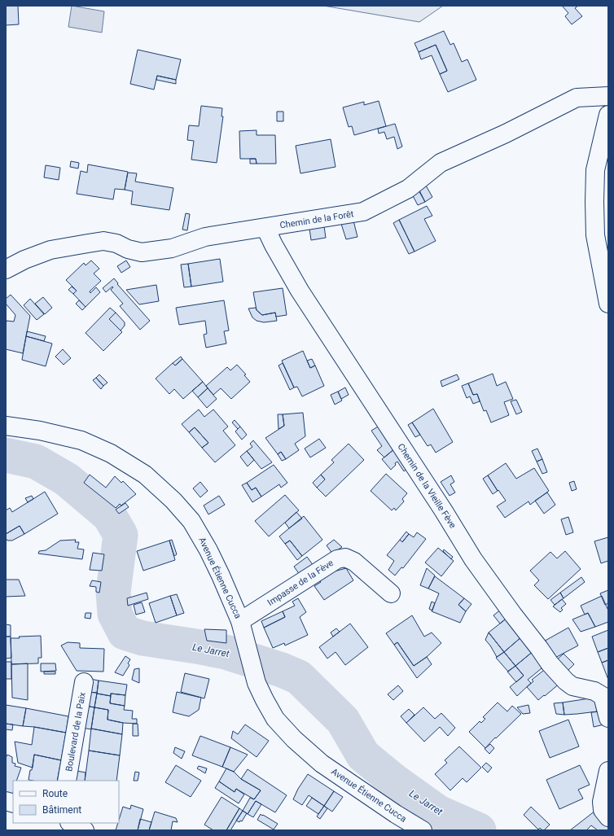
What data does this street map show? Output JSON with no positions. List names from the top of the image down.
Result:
{
  "streets": {
    "street": [
      "Chemin de la Forêt",
      "Chemin de la Vieille Fève",
      "Avenue Étienne Cucca",
      "Impasse de la Fève",
      "Boulevard de la Paix"
    ]
  },
  "crossings": [
    ["Chemin de la Forêt", "Chemin de la Vieille Fève"],
    ["Avenue Étienne Cucca", "Impasse de la Fève"]
  ],
  "water": ["Le Jarret"],
  "legend": ["Route", "Bâtiment"]
}
